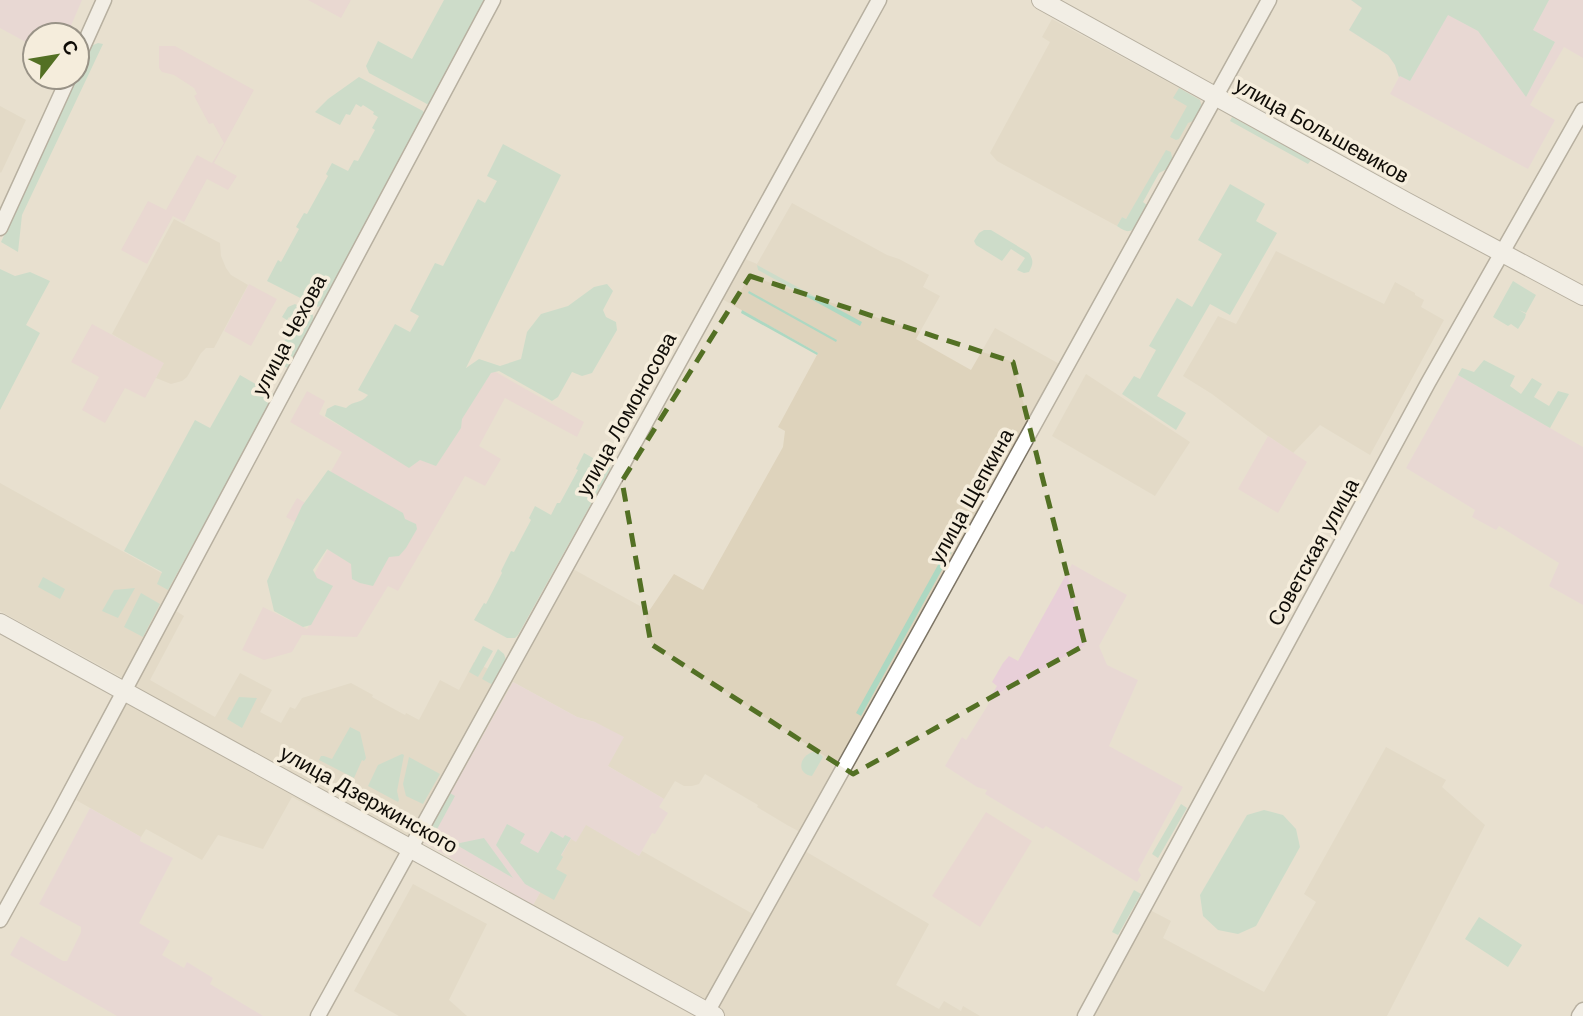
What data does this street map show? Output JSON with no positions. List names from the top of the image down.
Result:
{
  "streets": {
    "main road": ["улица Большевиков", "улица Дзержинского"],
    "street": [
      "улица Чехова",
      "улица Ломоносова",
      "улица Щепкина",
      "Советская улица"
    ]
  },
  "crossings": [
    ["улица Большевиков", "улица Щепкина"],
    ["улица Большевиков", "Советская улица"],
    ["улица Чехова", "улица Дзержинского"],
    ["улица Ломоносова", "улица Дзержинского"],
    ["улица Щепкина", "улица Дзержинского"]
  ],
  "north": "top right"
}
